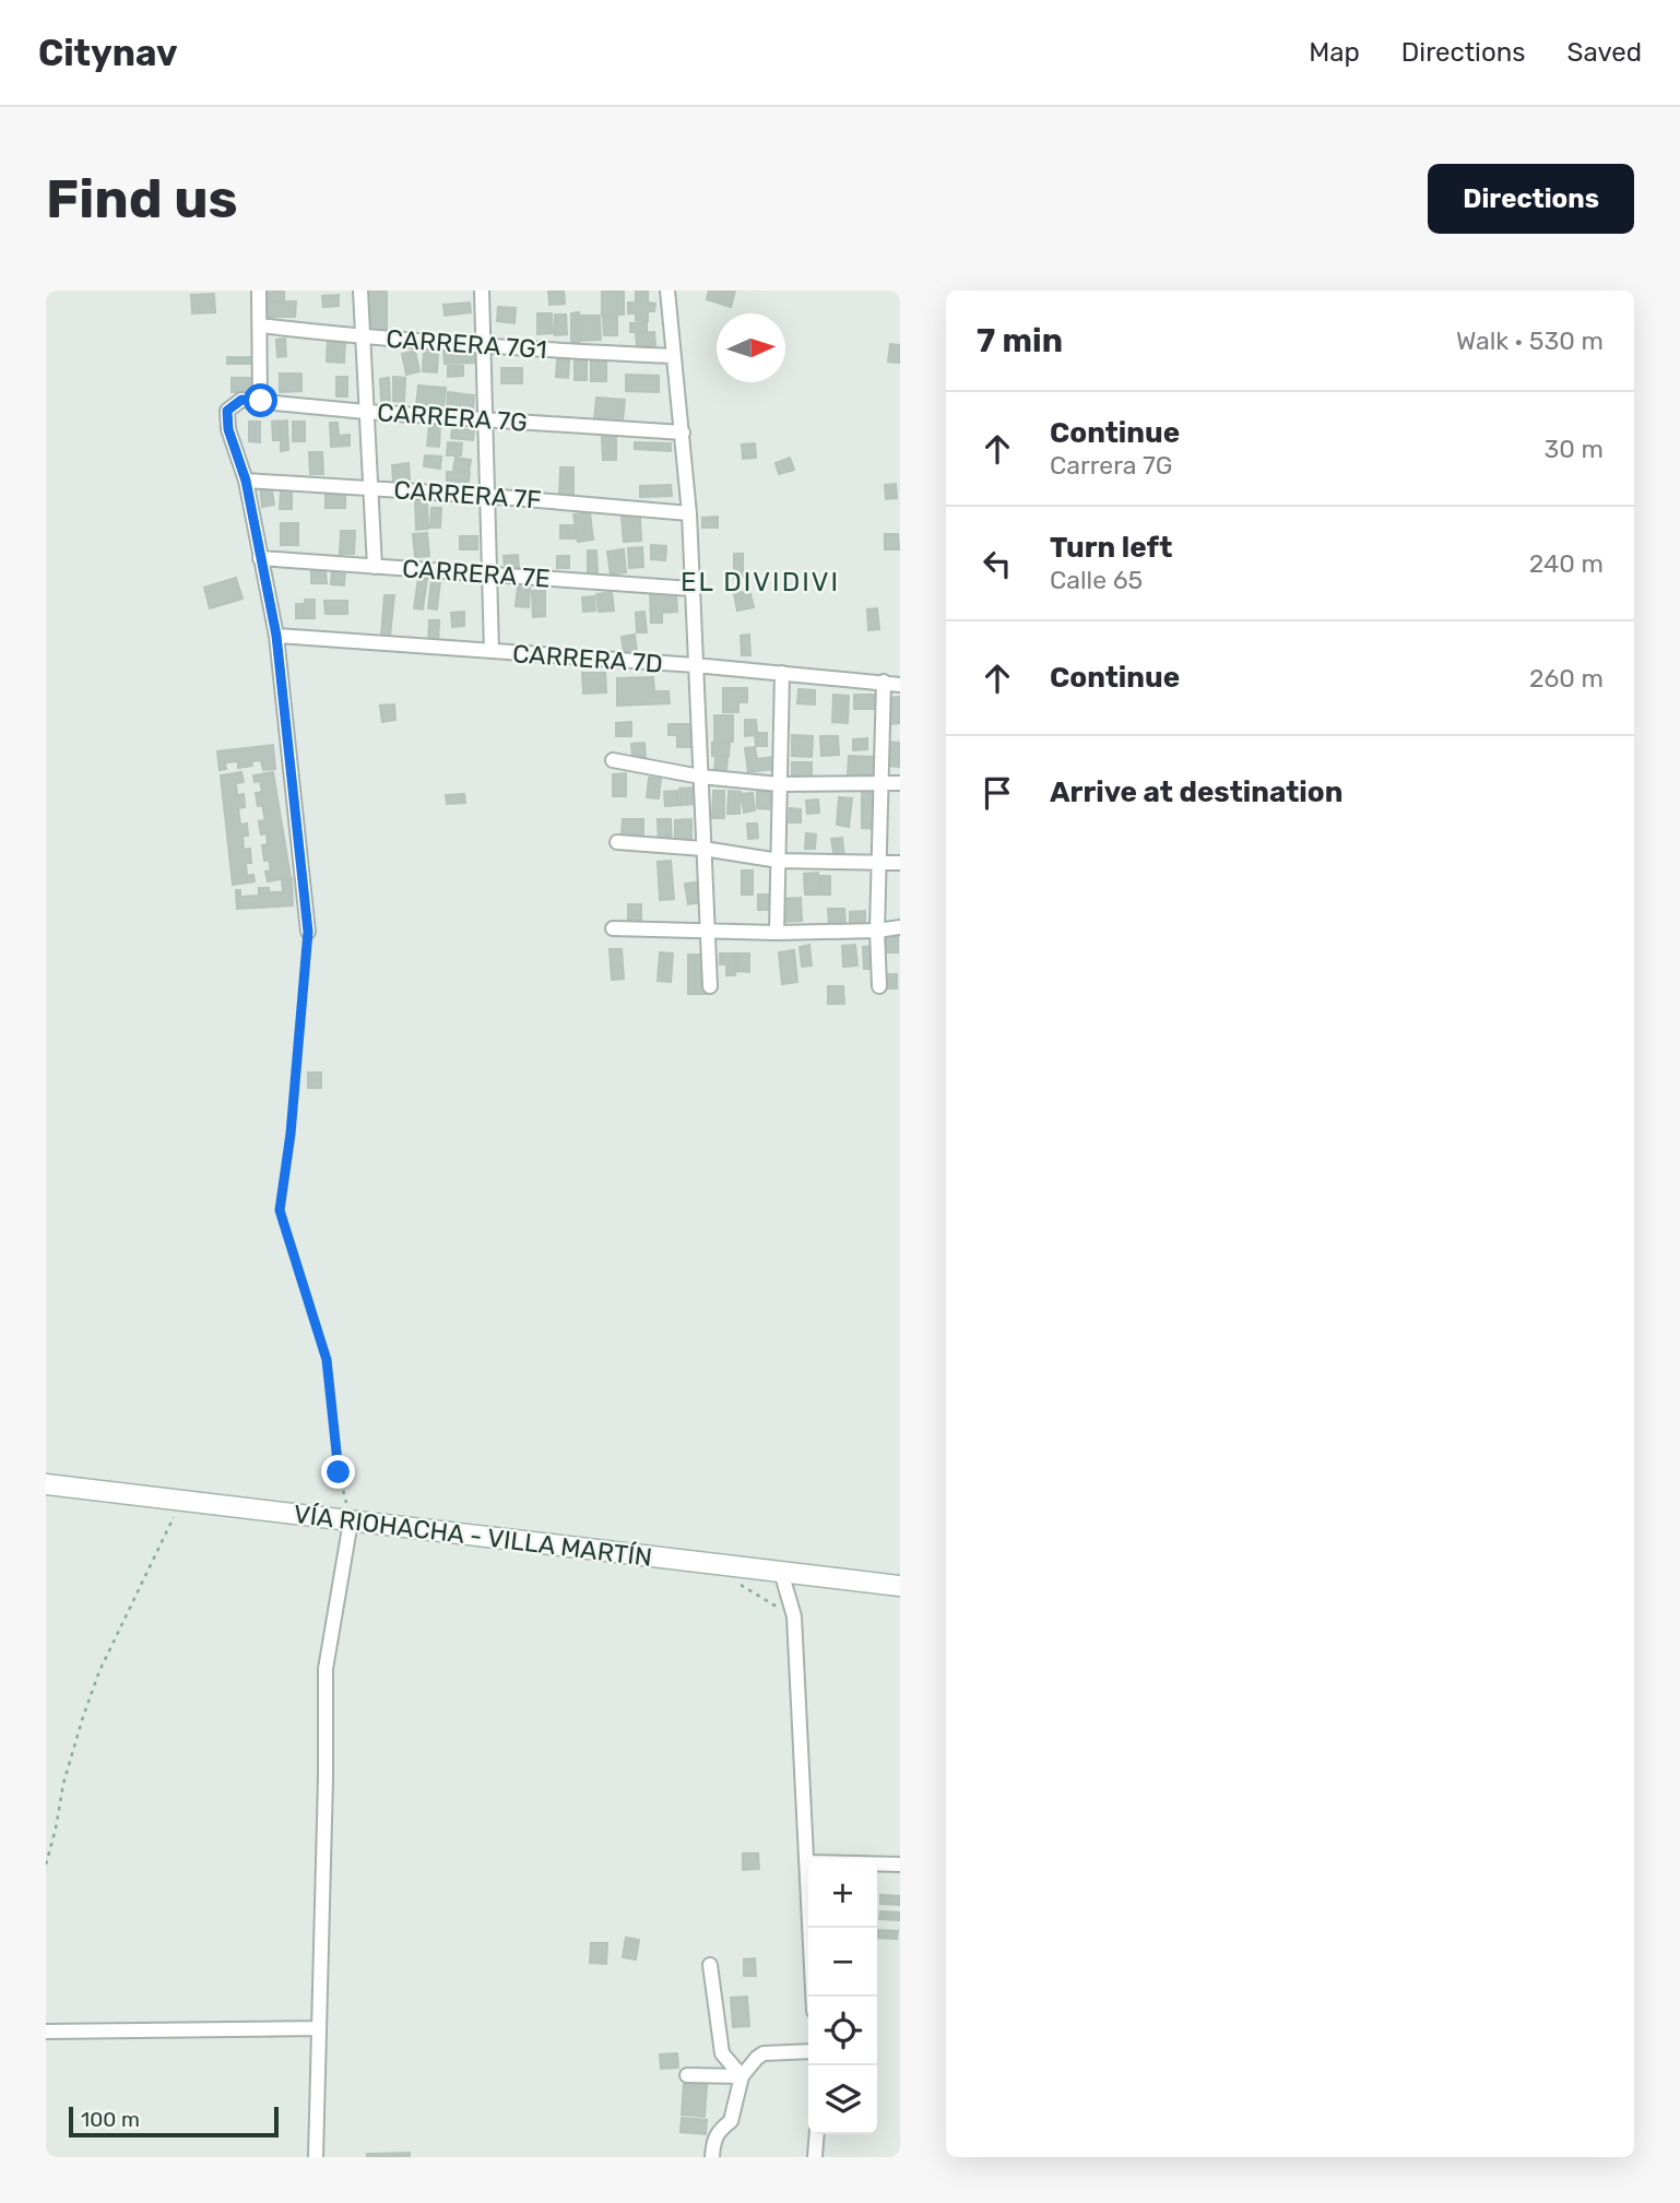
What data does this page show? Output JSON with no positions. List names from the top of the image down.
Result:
{
  "streets": {
    "main road": ["VÍA RIOHACHA - VILLA MARTÍN"],
    "street": [
      "CARRERA 7G1",
      "CARRERA 7G",
      "CARRERA 7F",
      "CARRERA 7E",
      "CARRERA 7D"
    ]
  },
  "crossings": [
    ["CARRERA 7G", "CARRERA 7F"]
  ],
  "districts": ["EL DIVIDIVI"],
  "scale_bar": "100 m",
  "north": "right",
  "page": {
    "header": "Citynav",
    "nav": ["Map", "Directions", "Saved"],
    "buttons": "Directions",
    "title": "Find us",
    "heading": ["7 min", "Walk · 530 m"],
    "list": [
      ["Continue", "Carrera 7G", "30 m"],
      ["Turn left", "Calle 65", "240 m"],
      ["Continue", "260 m"],
      "Arrive at destination"
    ],
    "map_buttons": ["+", "−"],
    "scale": "100 m"
  }
}
